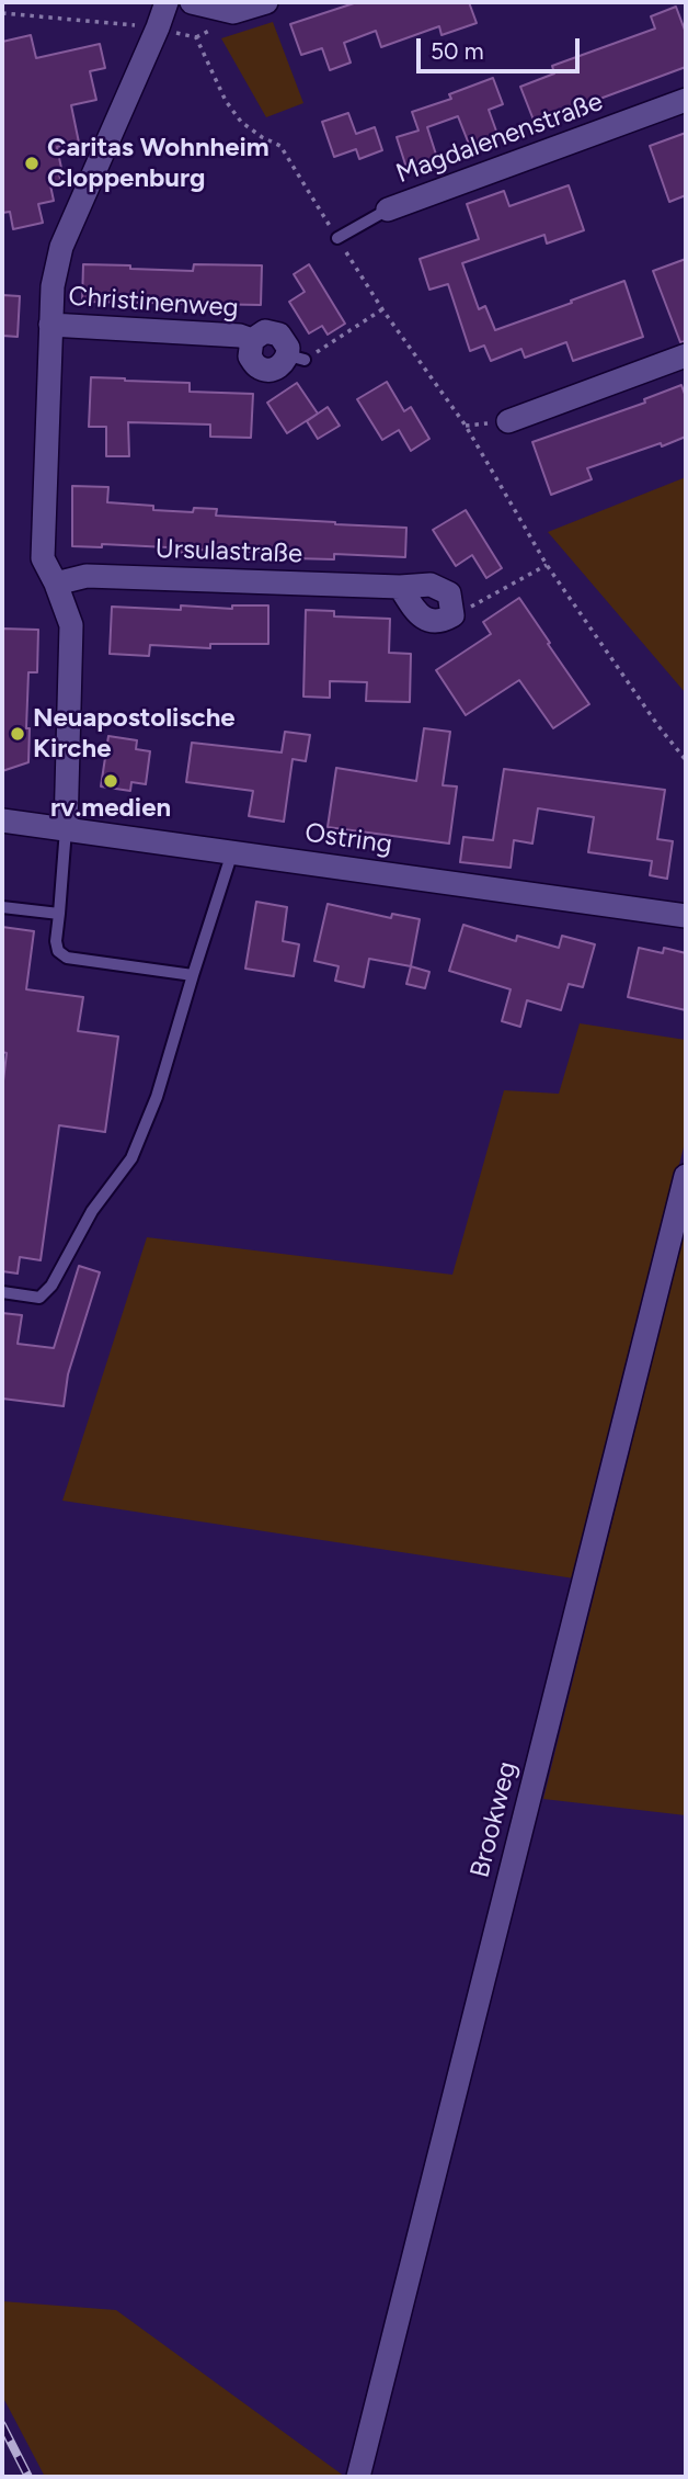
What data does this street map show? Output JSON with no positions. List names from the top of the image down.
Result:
{
  "streets": {
    "street": [
      "Magdalenenstraße",
      "Christinenweg",
      "Ursulastraße",
      "Ostring",
      "Brookweg"
    ]
  },
  "places": ["Caritas Wohnheim Cloppenburg", "Neuapostolische Kirche", "rv.medien"],
  "scale_bar": "50 m"
}
